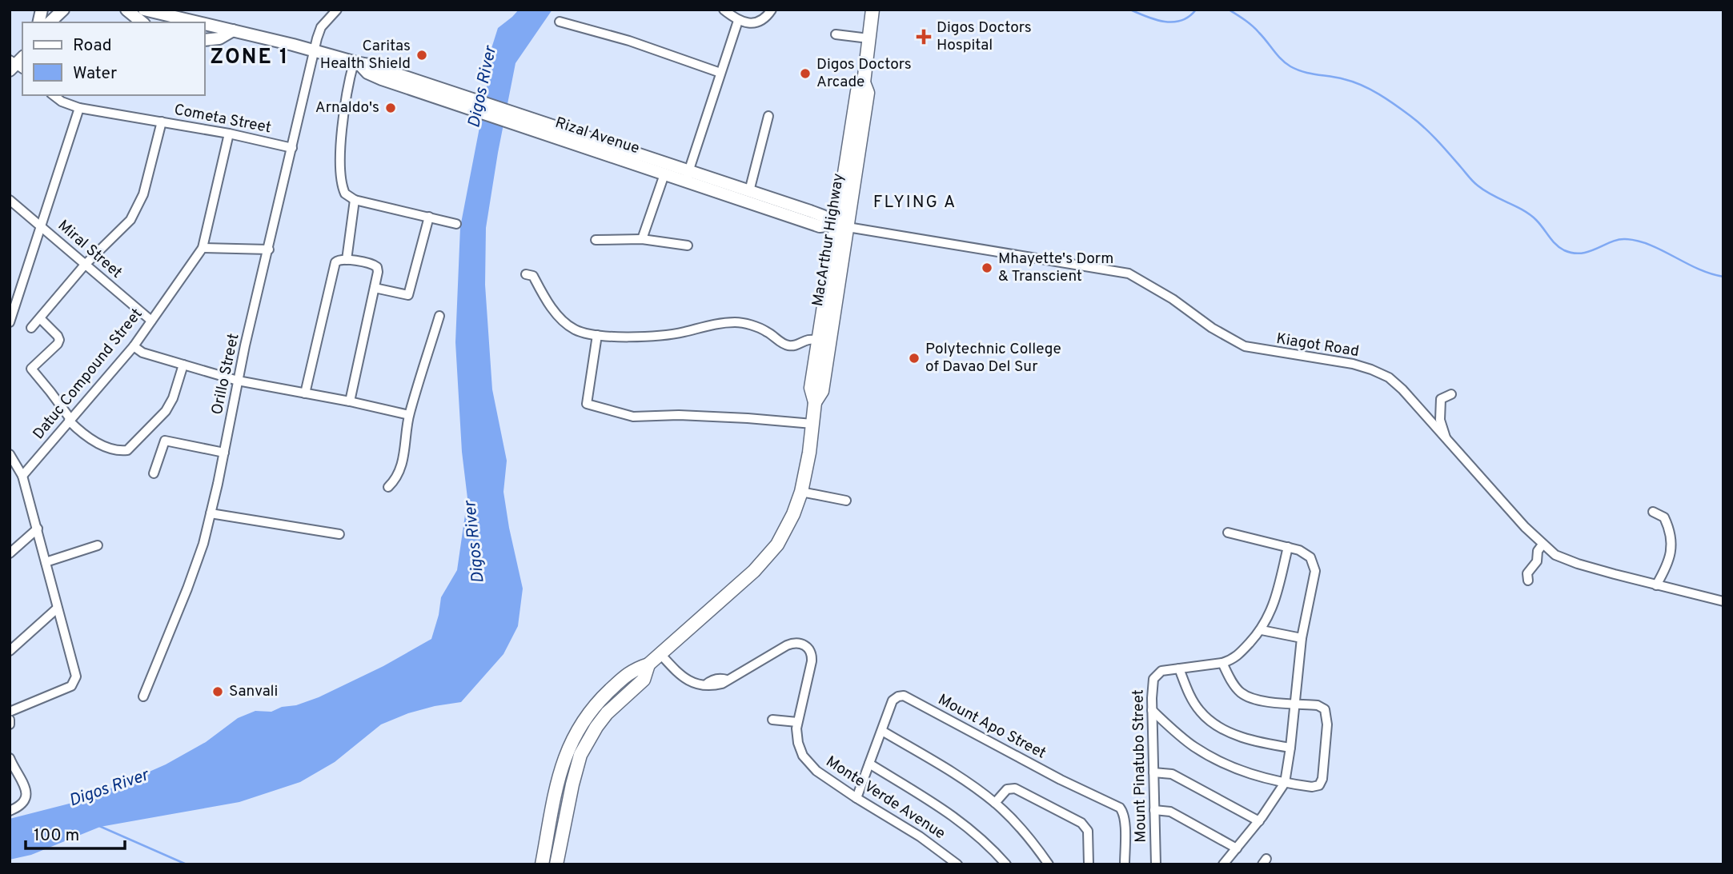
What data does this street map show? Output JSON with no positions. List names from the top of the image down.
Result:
{
  "streets": {
    "highway": ["MacArthur Highway"],
    "main road": ["Rizal Avenue"],
    "street": [
      "Cometa Street",
      "Miral Street",
      "Kiagot Road",
      "Datuc Compound Street",
      "Orillo Street",
      "Mount Apo Street",
      "Mount Pinatubo Street",
      "Monte Verde Avenue"
    ]
  },
  "crossings": [
    ["Cometa Street", "Datuc Compound Street"],
    ["Cometa Street", "Orillo Street"],
    ["Rizal Avenue", "MacArthur Highway"],
    ["Rizal Avenue", "Kiagot Road"],
    ["Rizal Avenue", "Orillo Street"],
    ["MacArthur Highway", "Kiagot Road"],
    ["MacArthur Highway", "Monte Verde Avenue"],
    ["Miral Street", "Datuc Compound Street"],
    ["Mount Apo Street", "Monte Verde Avenue"]
  ],
  "districts": ["ZONE 1", "FLYING A"],
  "water": ["Digos River"],
  "places": {
    "health": ["Digos Doctors Hospital"],
    "other": [
      "Caritas Health Shield",
      "Digos Doctors Arcade",
      "Arnaldo's",
      "Mhayette's Dorm & Transcient",
      "Polytechnic College of Davao Del Sur",
      "Sanvali"
    ]
  },
  "legend": ["Road", "Water"],
  "scale_bar": "100 m"
}
